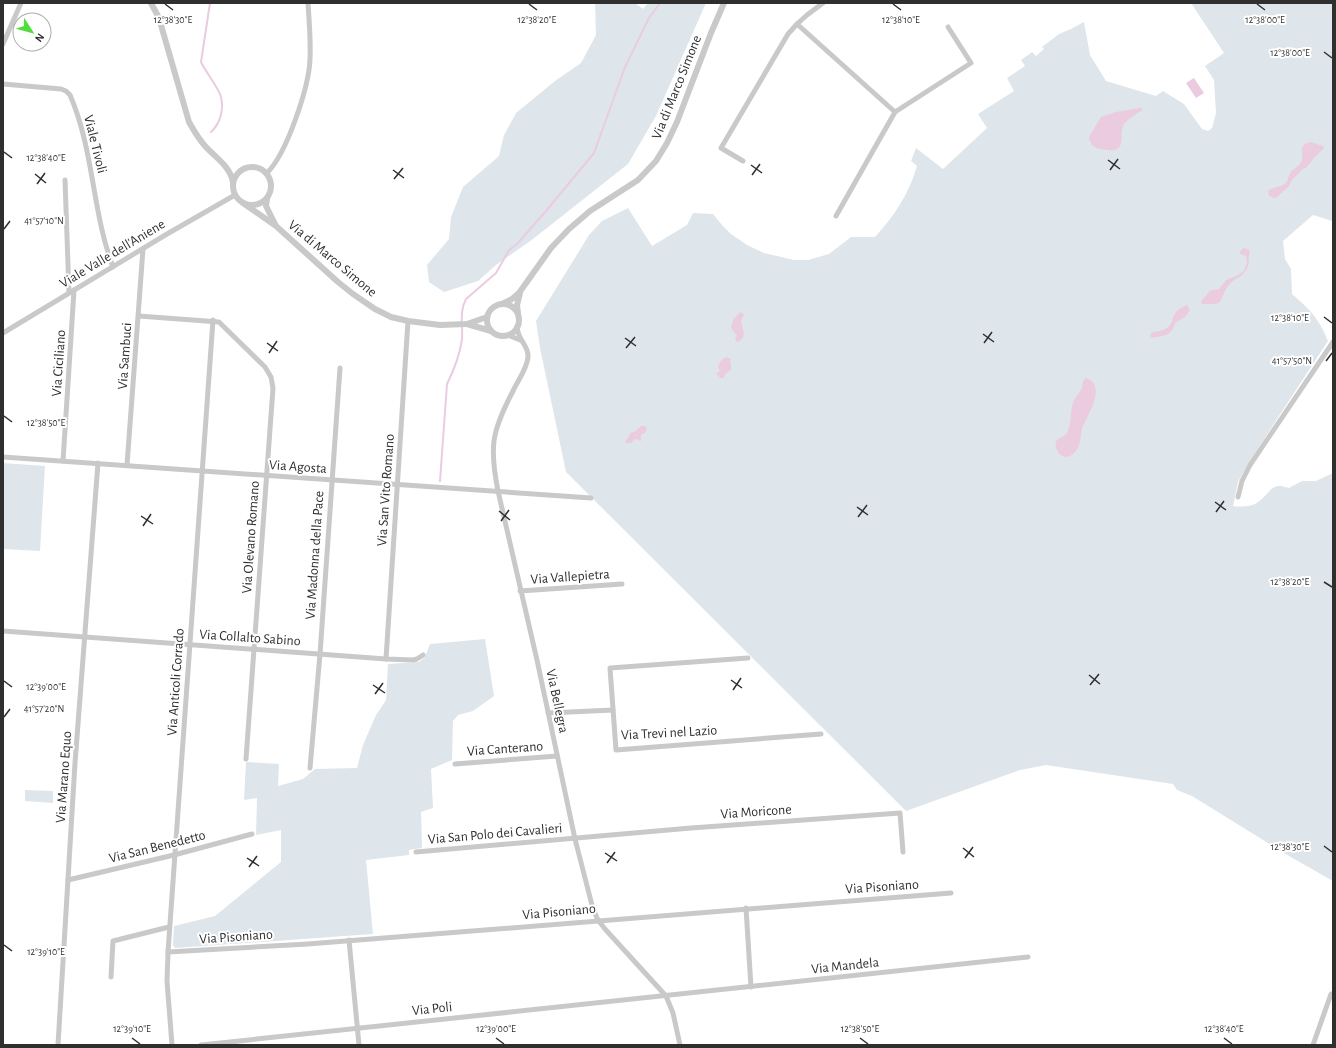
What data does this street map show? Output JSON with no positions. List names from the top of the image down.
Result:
{
  "streets": {
    "street": [
      "Via di Marco Simone",
      "Viale Tivoli",
      "Viale Valle dell'Aniene",
      "Via Sambuci",
      "Via Ciciliano",
      "Via Agosta",
      "Via San Vito Romano",
      "Via Olevano Romano",
      "Via Madonna della Pace",
      "Via Vallepietra",
      "Via Collalto Sabino",
      "Via Anticoli Corrado",
      "Via Bellegra",
      "Via Trevi nel Lazio",
      "Via Canterano",
      "Via Marano Equo",
      "Via Moricone",
      "Via San Polo dei Cavalieri",
      "Via San Benedetto",
      "Via Pisoniano",
      "Via Mandela",
      "Via Poli"
    ]
  },
  "crossings": [
    ["Via di Marco Simone", "Viale Valle dell'Aniene"],
    ["Via di Marco Simone", "Via San Vito Romano"],
    ["Via di Marco Simone", "Via Bellegra"],
    ["Viale Tivoli", "Viale Valle dell'Aniene"],
    ["Viale Valle dell'Aniene", "Via Sambuci"],
    ["Viale Valle dell'Aniene", "Via Ciciliano"],
    ["Via Sambuci", "Via Agosta"],
    ["Via Sambuci", "Via Olevano Romano"],
    ["Via Ciciliano", "Via Agosta"],
    ["Via Agosta", "Via San Vito Romano"],
    ["Via Agosta", "Via Olevano Romano"],
    ["Via Agosta", "Via Madonna della Pace"],
    ["Via Agosta", "Via Anticoli Corrado"],
    ["Via Agosta", "Via Bellegra"],
    ["Via Agosta", "Via Marano Equo"],
    ["Via San Vito Romano", "Via Collalto Sabino"],
    ["Via Olevano Romano", "Via Collalto Sabino"],
    ["Via Olevano Romano", "Via Anticoli Corrado"],
    ["Via Madonna della Pace", "Via Collalto Sabino"],
    ["Via Vallepietra", "Via Bellegra"],
    ["Via Collalto Sabino", "Via Anticoli Corrado"],
    ["Via Collalto Sabino", "Via Marano Equo"],
    ["Via Anticoli Corrado", "Via San Benedetto"],
    ["Via Anticoli Corrado", "Via Pisoniano"],
    ["Via Bellegra", "Via Canterano"],
    ["Via Bellegra", "Via Moricone"],
    ["Via Bellegra", "Via San Polo dei Cavalieri"],
    ["Via Bellegra", "Via Pisoniano"],
    ["Via Bellegra", "Via Mandela"],
    ["Via Bellegra", "Via Poli"],
    ["Via Marano Equo", "Via San Benedetto"],
    ["Via Moricone", "Via San Polo dei Cavalieri"],
    ["Via Mandela", "Via Poli"]
  ],
  "north": "bottom right",
  "coordinates": [
    "12°38'00\"E",
    "12°38'30\"E",
    "12°38'20\"E",
    "12°38'10\"E",
    "12°38'40\"E",
    "41°57'10\"N",
    "41°57'50\"N",
    "12°38'50\"E",
    "12°39'00\"E",
    "41°57'20\"N",
    "12°39'10\"E"
  ]
}
